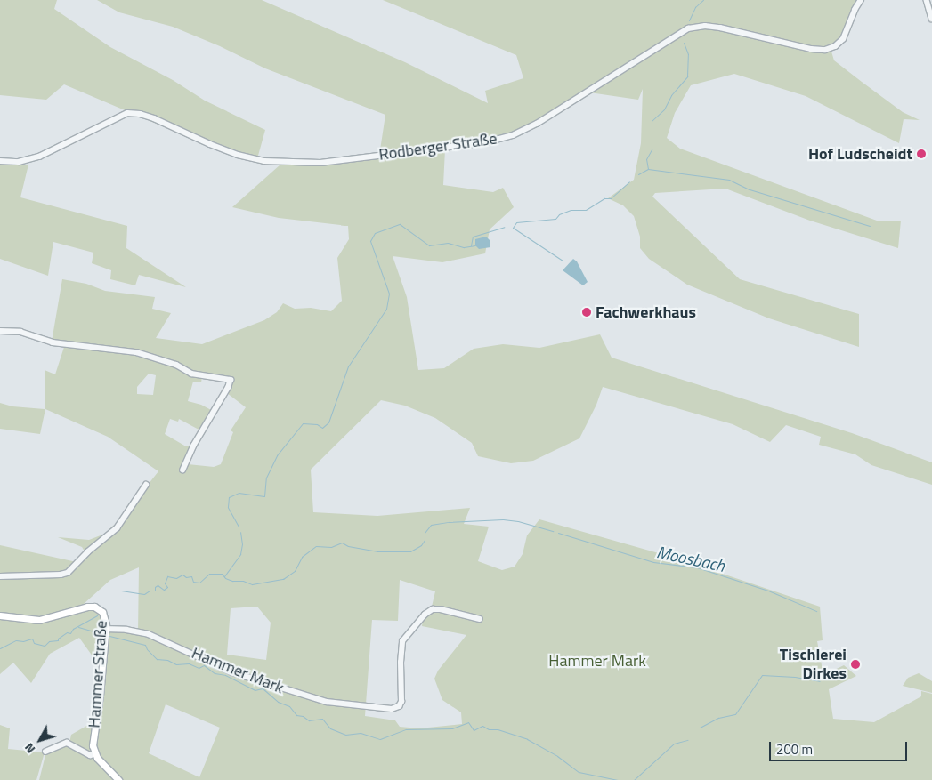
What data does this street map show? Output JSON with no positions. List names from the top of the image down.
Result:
{
  "streets": {
    "main road": ["Hammer Straße"],
    "street": ["Rodberger Straße", "Hammer Mark"]
  },
  "crossings": [
    ["Hammer Mark", "Hammer Straße"]
  ],
  "water": ["Moosbach"],
  "parks": ["Hammer Mark"],
  "places": ["Hof Ludscheidt", "Fachwerkhaus", "Tischlerei Dirkes"],
  "scale_bar": "200 m",
  "north": "bottom left"
}
